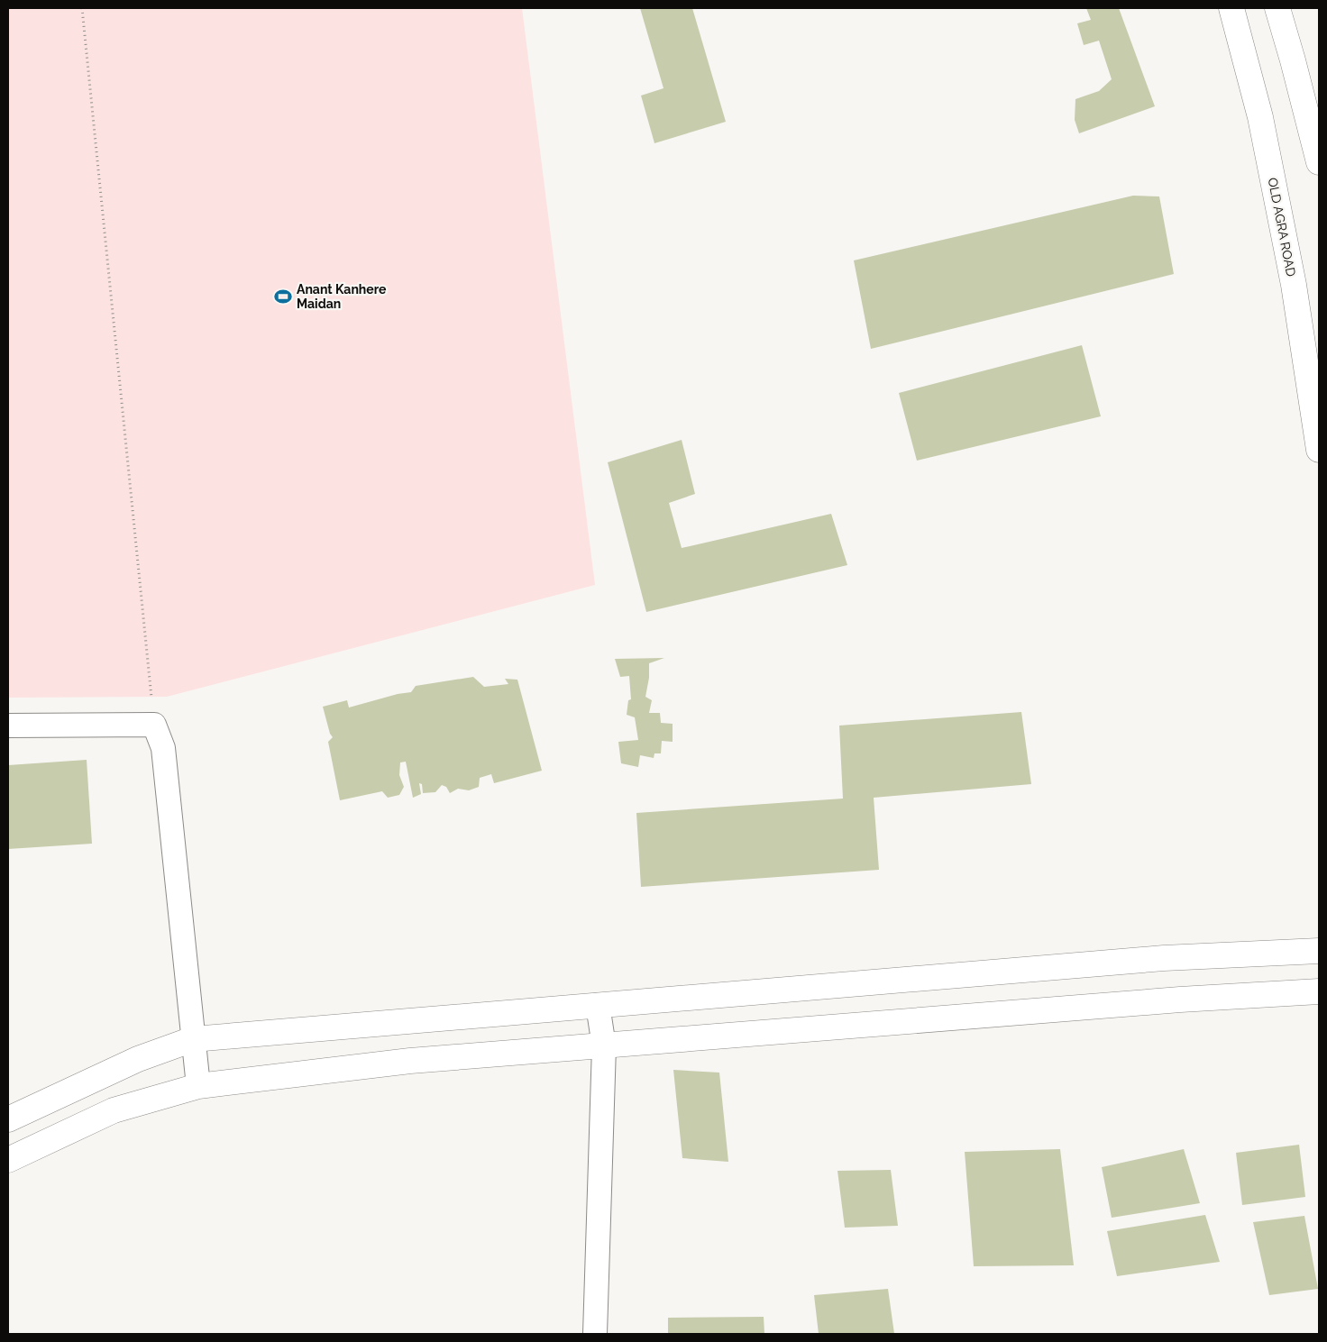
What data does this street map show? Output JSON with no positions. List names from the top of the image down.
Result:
{
  "streets": {
    "main road": ["OLD AGRA ROAD"]
  },
  "places": {
    "sports": ["Anant Kanhere Maidan"]
  }
}
